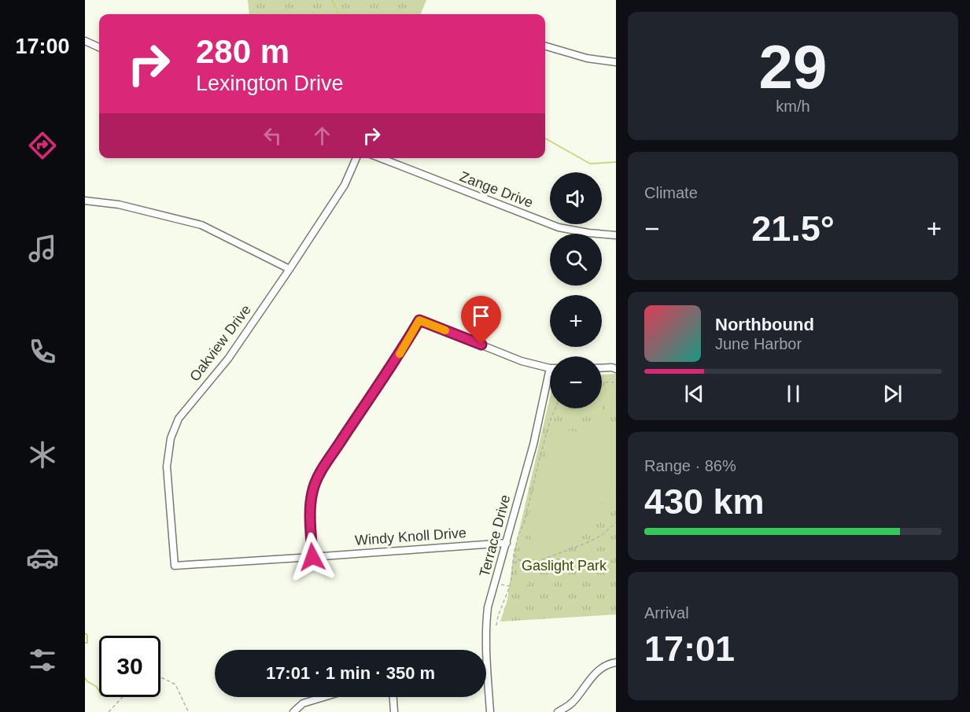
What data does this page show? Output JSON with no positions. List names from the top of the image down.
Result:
{
  "streets": {
    "street": [
      "Zange Drive",
      "Oakview Drive",
      "Terrace Drive",
      "Windy Knoll Drive"
    ]
  },
  "crossings": [
    ["Oakview Drive", "Windy Knoll Drive"],
    ["Terrace Drive", "Windy Knoll Drive"]
  ],
  "parks": ["Gaslight Park"],
  "page": {
    "tabs": "17:00",
    "tile": [
      ["29", "km/h"],
      "Climate",
      ["Range · 86%", "430 km"],
      ["Arrival", "17:01"]
    ],
    "turn": ["280 m", "Lexington Drive"],
    "map_buttons": ["+", "−"],
    "heat": ["−", "21.5°", "+"],
    "song": ["Northbound", "June Harbor"],
    "limit": "30",
    "trip": "17:01 · 1 min · 350 m"
  }
}
